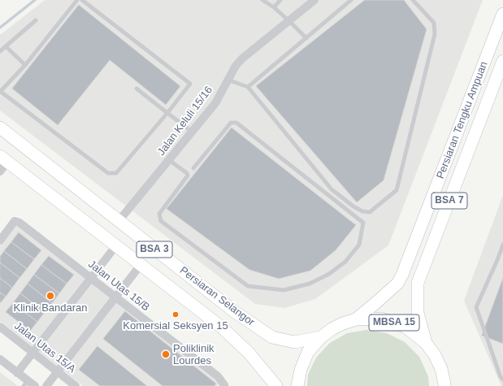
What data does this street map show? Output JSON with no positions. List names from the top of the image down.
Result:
{
  "streets": {
    "main road": [
      "Persiaran Tengku Ampuan",
      "BSA 7",
      "BSA 3",
      "Persiaran Selangor",
      "MBSA 15"
    ],
    "street": ["Jalan Keluli 15/16", "Jalan Utas 15/B", "Jalan Utas 15/A"]
  },
  "crossings": [
    ["Persiaran Tengku Ampuan", "MBSA 15"],
    ["Jalan Keluli 15/16", "Persiaran Selangor"],
    ["Persiaran Selangor", "MBSA 15"]
  ],
  "places": ["Klinik Bandaran", "Komersial Seksyen 15", "Poliklinik Lourdes"]
}
